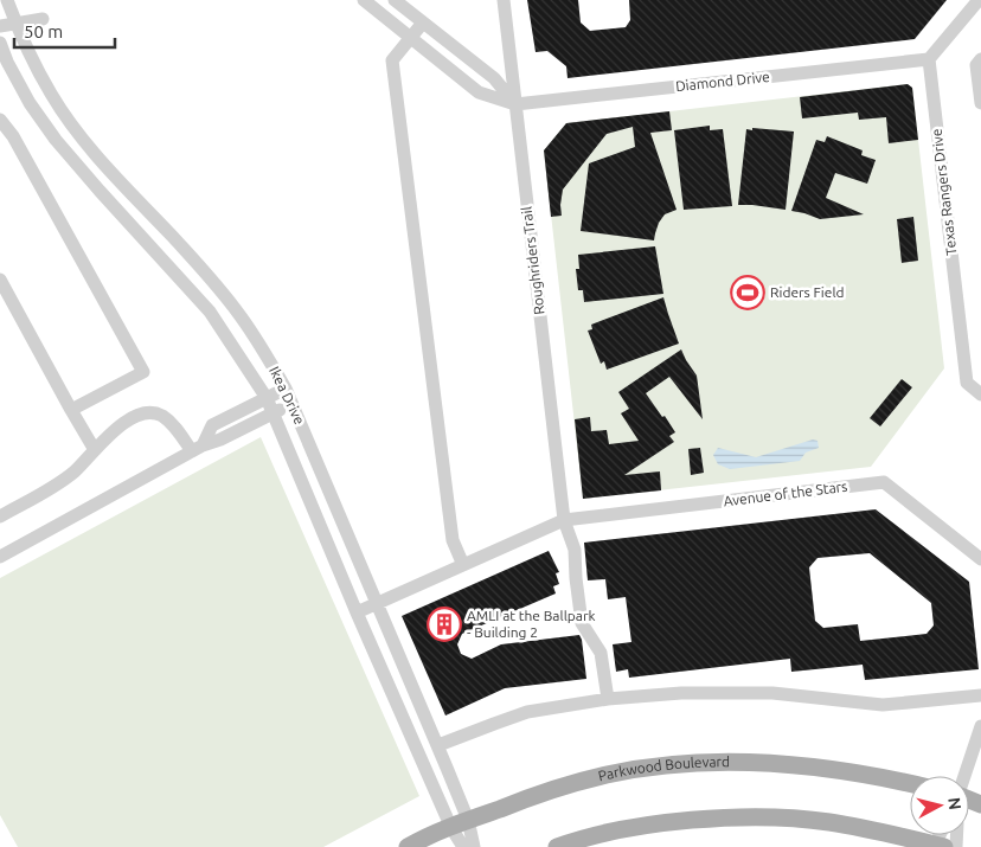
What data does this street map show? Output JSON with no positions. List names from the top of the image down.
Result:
{
  "streets": {
    "main road": ["Parkwood Boulevard"],
    "street": [
      "Diamond Drive",
      "Texas Rangers Drive",
      "Roughriders Trail",
      "Ikea Drive",
      "Avenue of the Stars"
    ]
  },
  "crossings": [
    ["Diamond Drive", "Texas Rangers Drive"],
    ["Diamond Drive", "Roughriders Trail"],
    ["Roughriders Trail", "Avenue of the Stars"],
    ["Ikea Drive", "Avenue of the Stars"],
    ["Ikea Drive", "Parkwood Boulevard"]
  ],
  "places": {
    "sports": ["Riders Field"],
    "building": ["AMLI at the Ballpark - Building 2"]
  },
  "scale_bar": "50 m",
  "north": "right"
}
